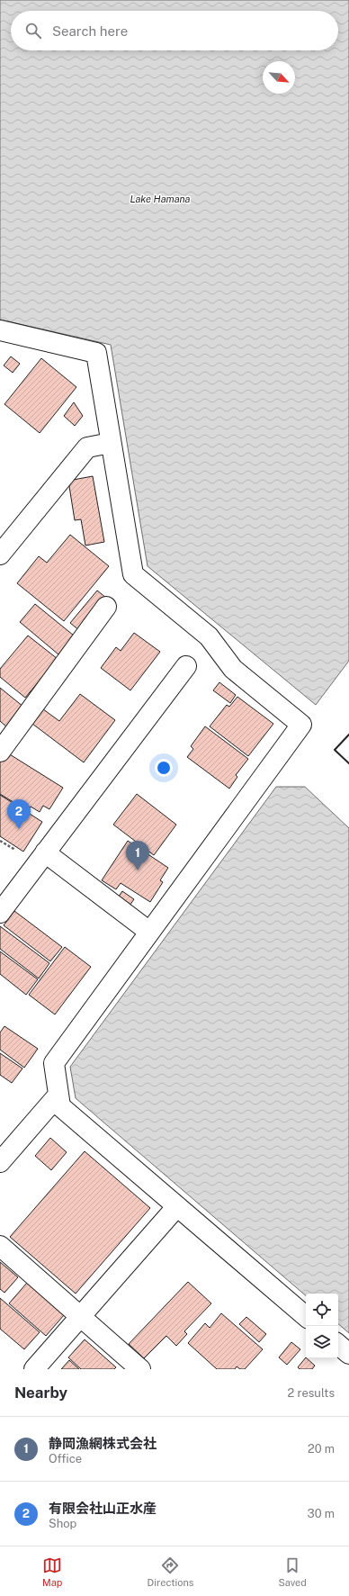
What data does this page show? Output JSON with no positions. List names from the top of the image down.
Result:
{
  "water": ["Lake Hamana"],
  "north": "bottom right",
  "page": {
    "search": "Search here",
    "pins": ["2", "1"],
    "heading": ["Nearby", "2 results"],
    "list": [
      {
        "mark": "1",
        "name": "静岡漁網株式会社",
        "note": "Office",
        "value": "20 m"
      },
      {
        "mark": "2",
        "name": "有限会社山正水産",
        "note": "Shop",
        "value": "30 m"
      }
    ],
    "nav": ["Map", "Directions", "Saved"]
  }
}
